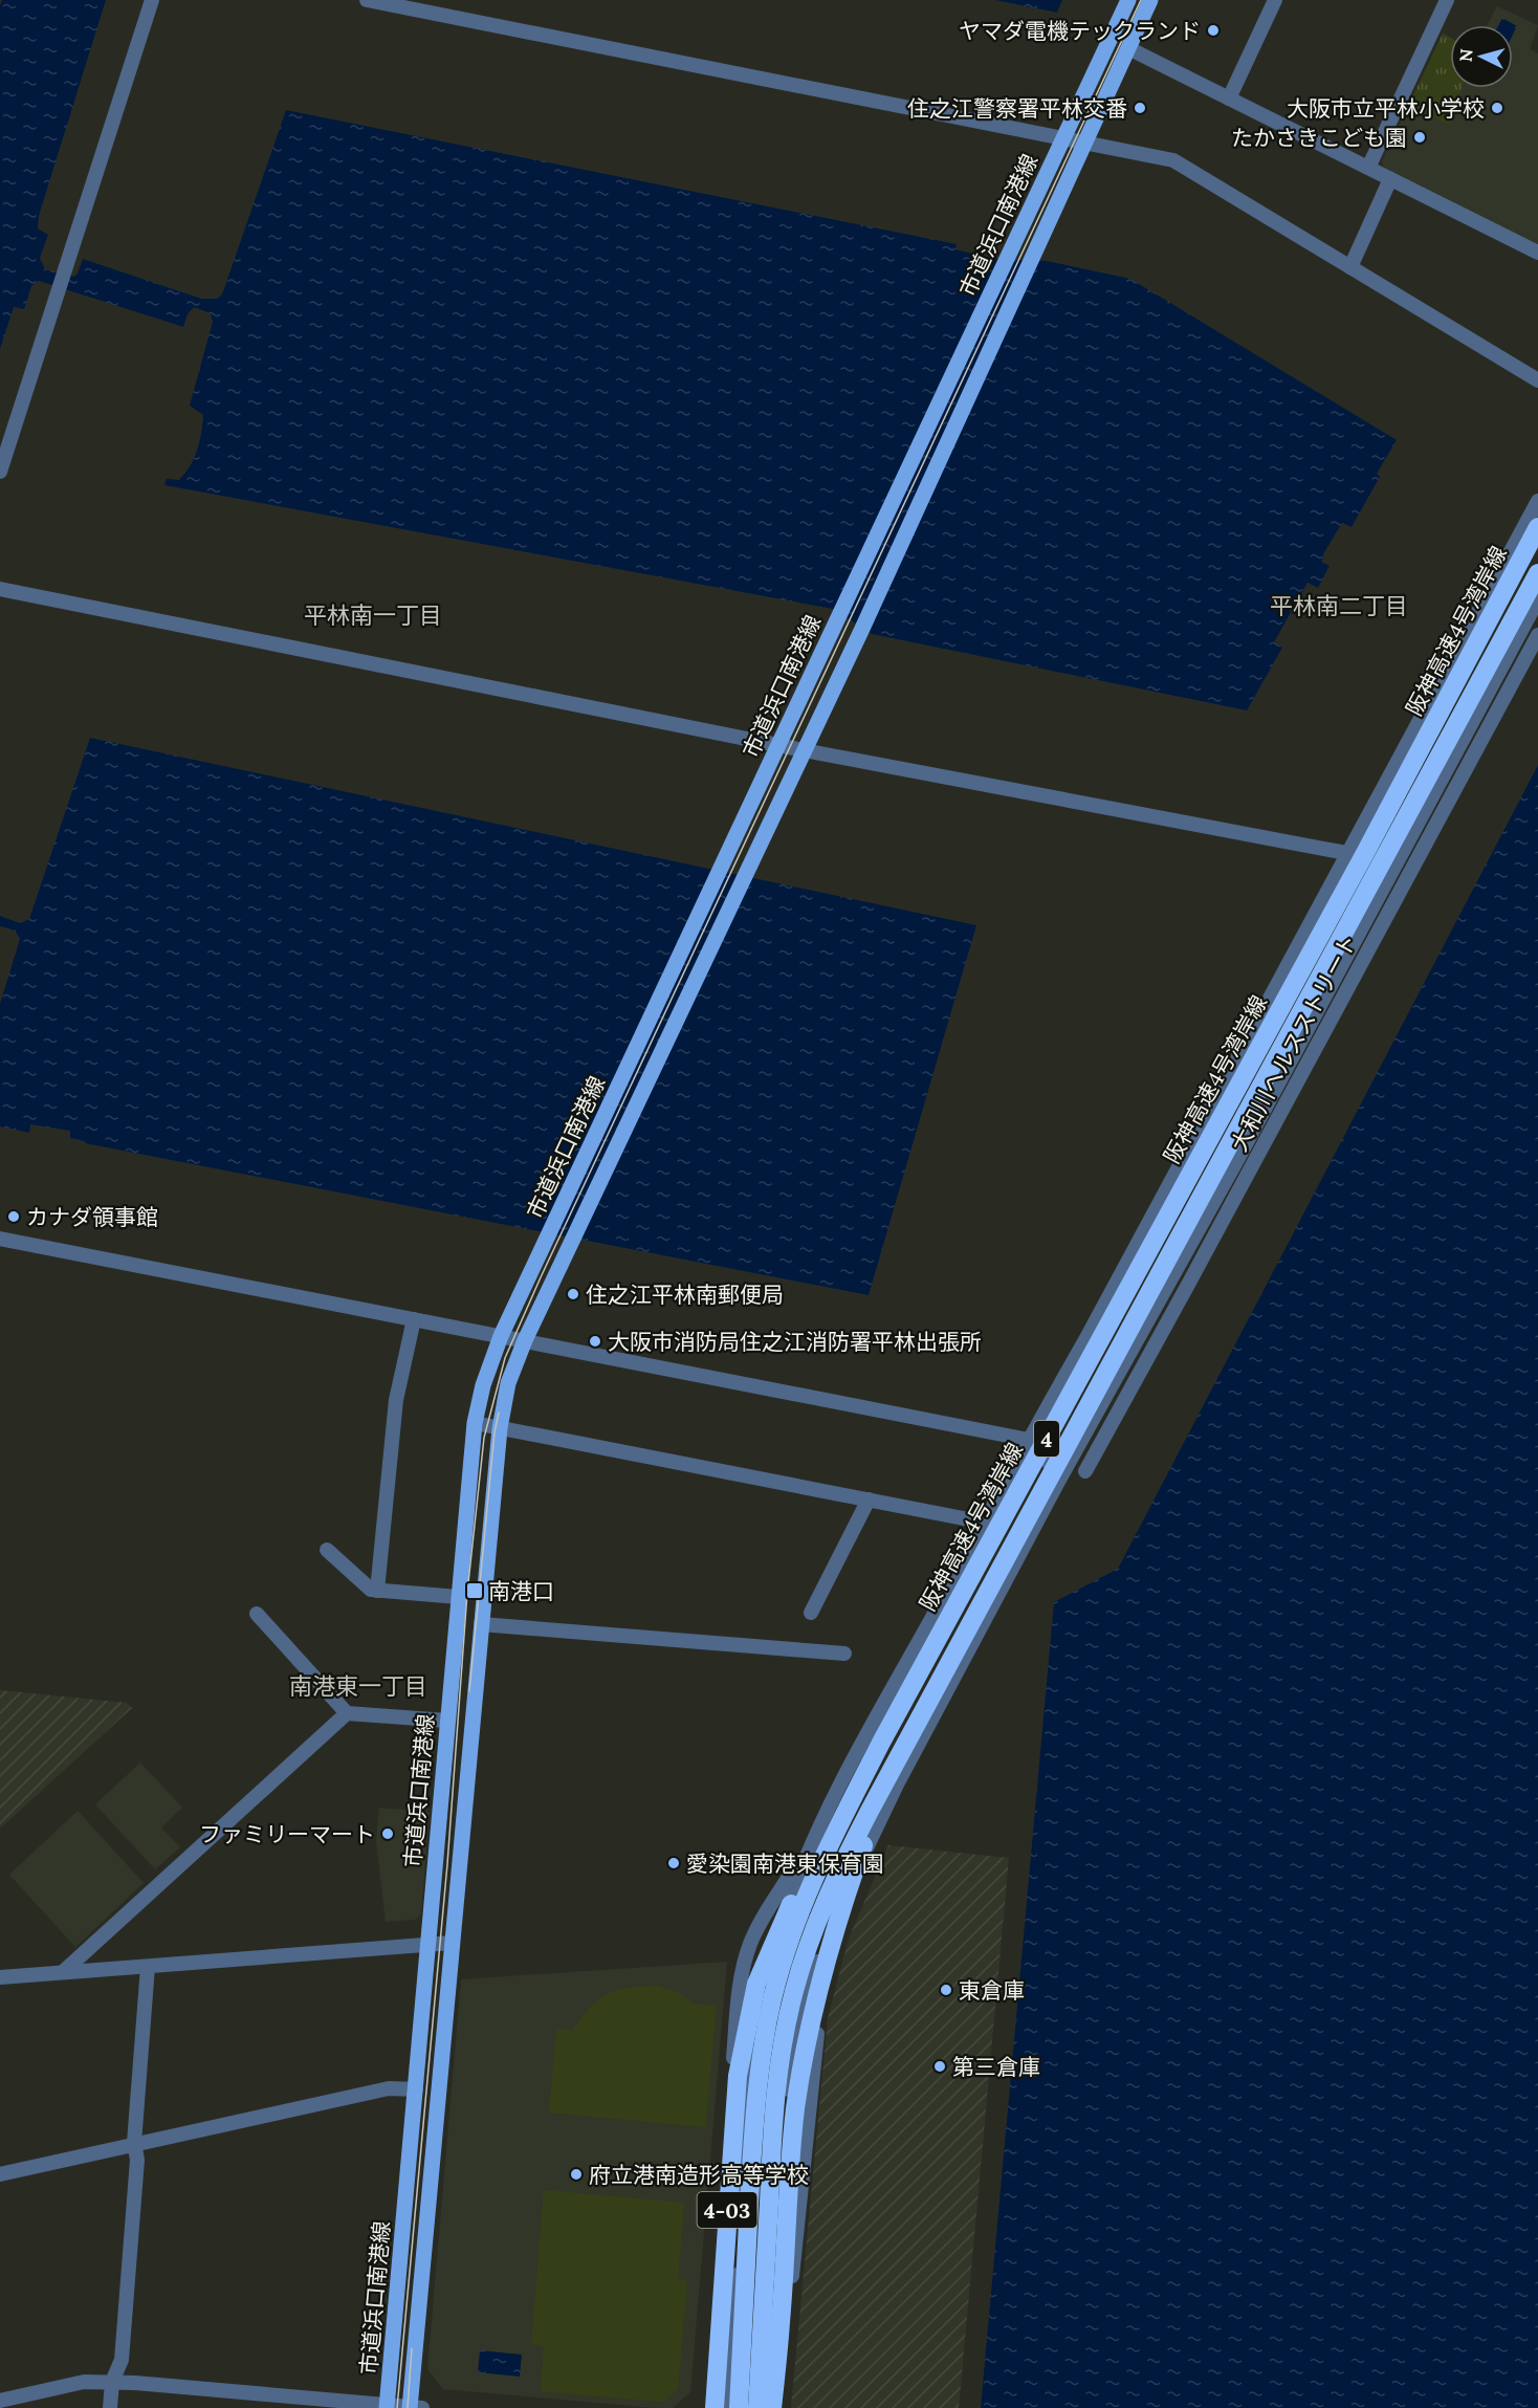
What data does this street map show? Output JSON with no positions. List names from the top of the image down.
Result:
{
  "streets": {
    "highway": ["阪神高速4号湾岸線", "4", "4-03"],
    "main road": ["市道浜口南港線"],
    "street": ["大和川ヘルスストリート"]
  },
  "crossings": [
    ["阪神高速4号湾岸線", "4-03"]
  ],
  "districts": ["平林南二丁目", "平林南一丁目", "南港東一丁目"],
  "places": {
    "other": [
      "ヤマダ電機テックランド",
      "住之江警察署平林交番",
      "大阪市立平林小学校",
      "たかさきこども園",
      "カナダ領事館",
      "住之江平林南郵便局",
      "大阪市消防局住之江消防署平林出張所",
      "ファミリーマート",
      "愛染園南港東保育園",
      "東倉庫",
      "第三倉庫",
      "府立港南造形高等学校"
    ],
    "transit": ["南港口"]
  },
  "north": "left"
}
